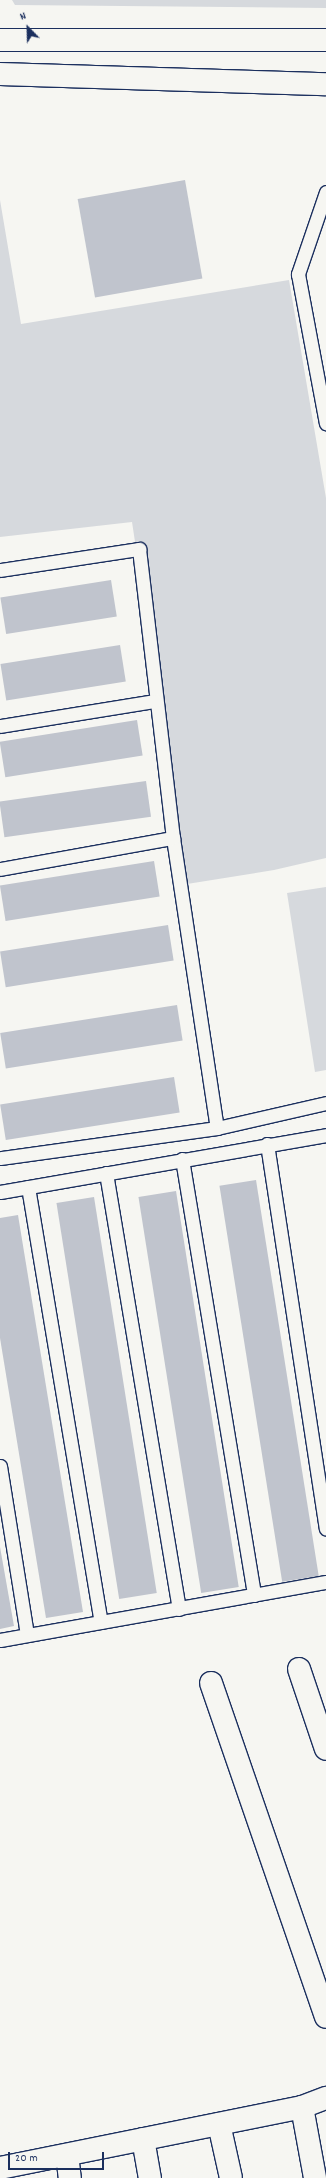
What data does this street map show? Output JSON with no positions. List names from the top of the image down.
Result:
{
  "scale_bar": "20 m",
  "north": "top left"
}
